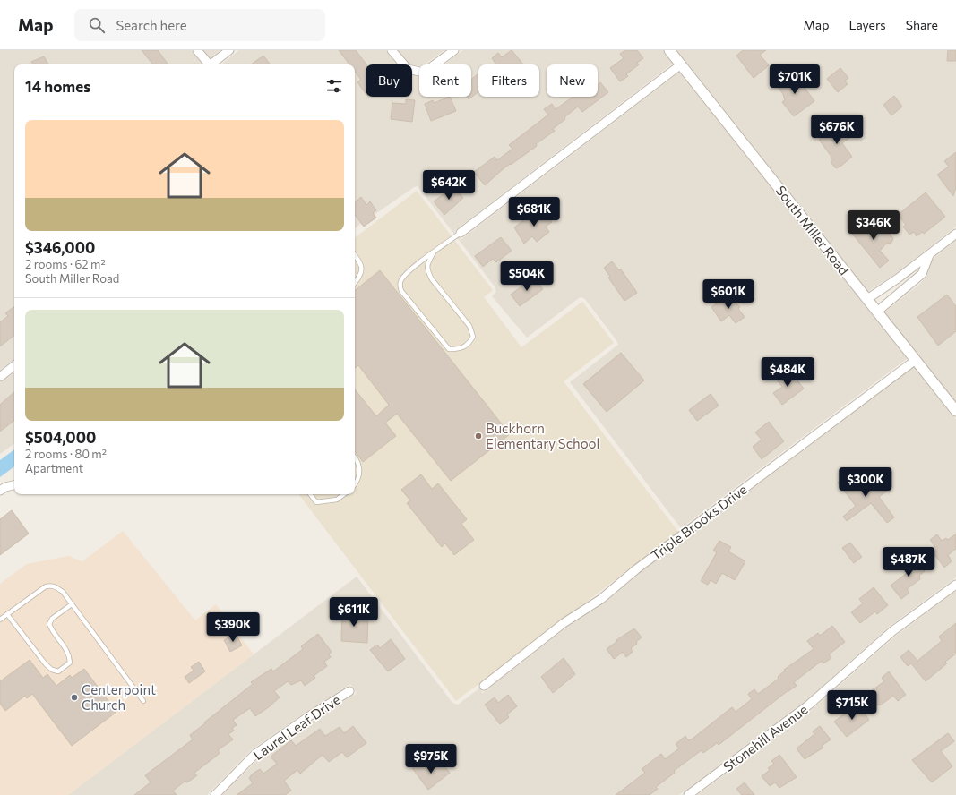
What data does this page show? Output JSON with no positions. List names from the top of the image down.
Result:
{
  "streets": {
    "street": [
      "South Miller Road",
      "Triple Brooks Drive",
      "Laurel Leaf Drive",
      "Stonehill Avenue"
    ]
  },
  "crossings": [
    ["South Miller Road", "Triple Brooks Drive"]
  ],
  "places": ["Buckhorn Elementary School", "Centerpoint Church"],
  "page": {
    "header": "Map",
    "search": "Search here",
    "nav": ["Map", "Layers", "Share"],
    "price": [
      "$701K",
      "$676K",
      "$642K",
      "$681K",
      "$346K",
      "$504K",
      "$601K",
      "$484K",
      "$300K",
      "$487K",
      "$611K",
      "$390K",
      "$715K",
      "$975K"
    ],
    "chip": [
      "Buy",
      "Rent",
      "Filters",
      "New"
    ],
    "heading": "14 homes",
    "list": [
      {
        "name": "$346,000",
        "note": "2 rooms · 62 m² · South Miller Road"
      },
      {
        "name": "$504,000",
        "note": "2 rooms · 80 m² · Apartment"
      }
    ]
  }
}
